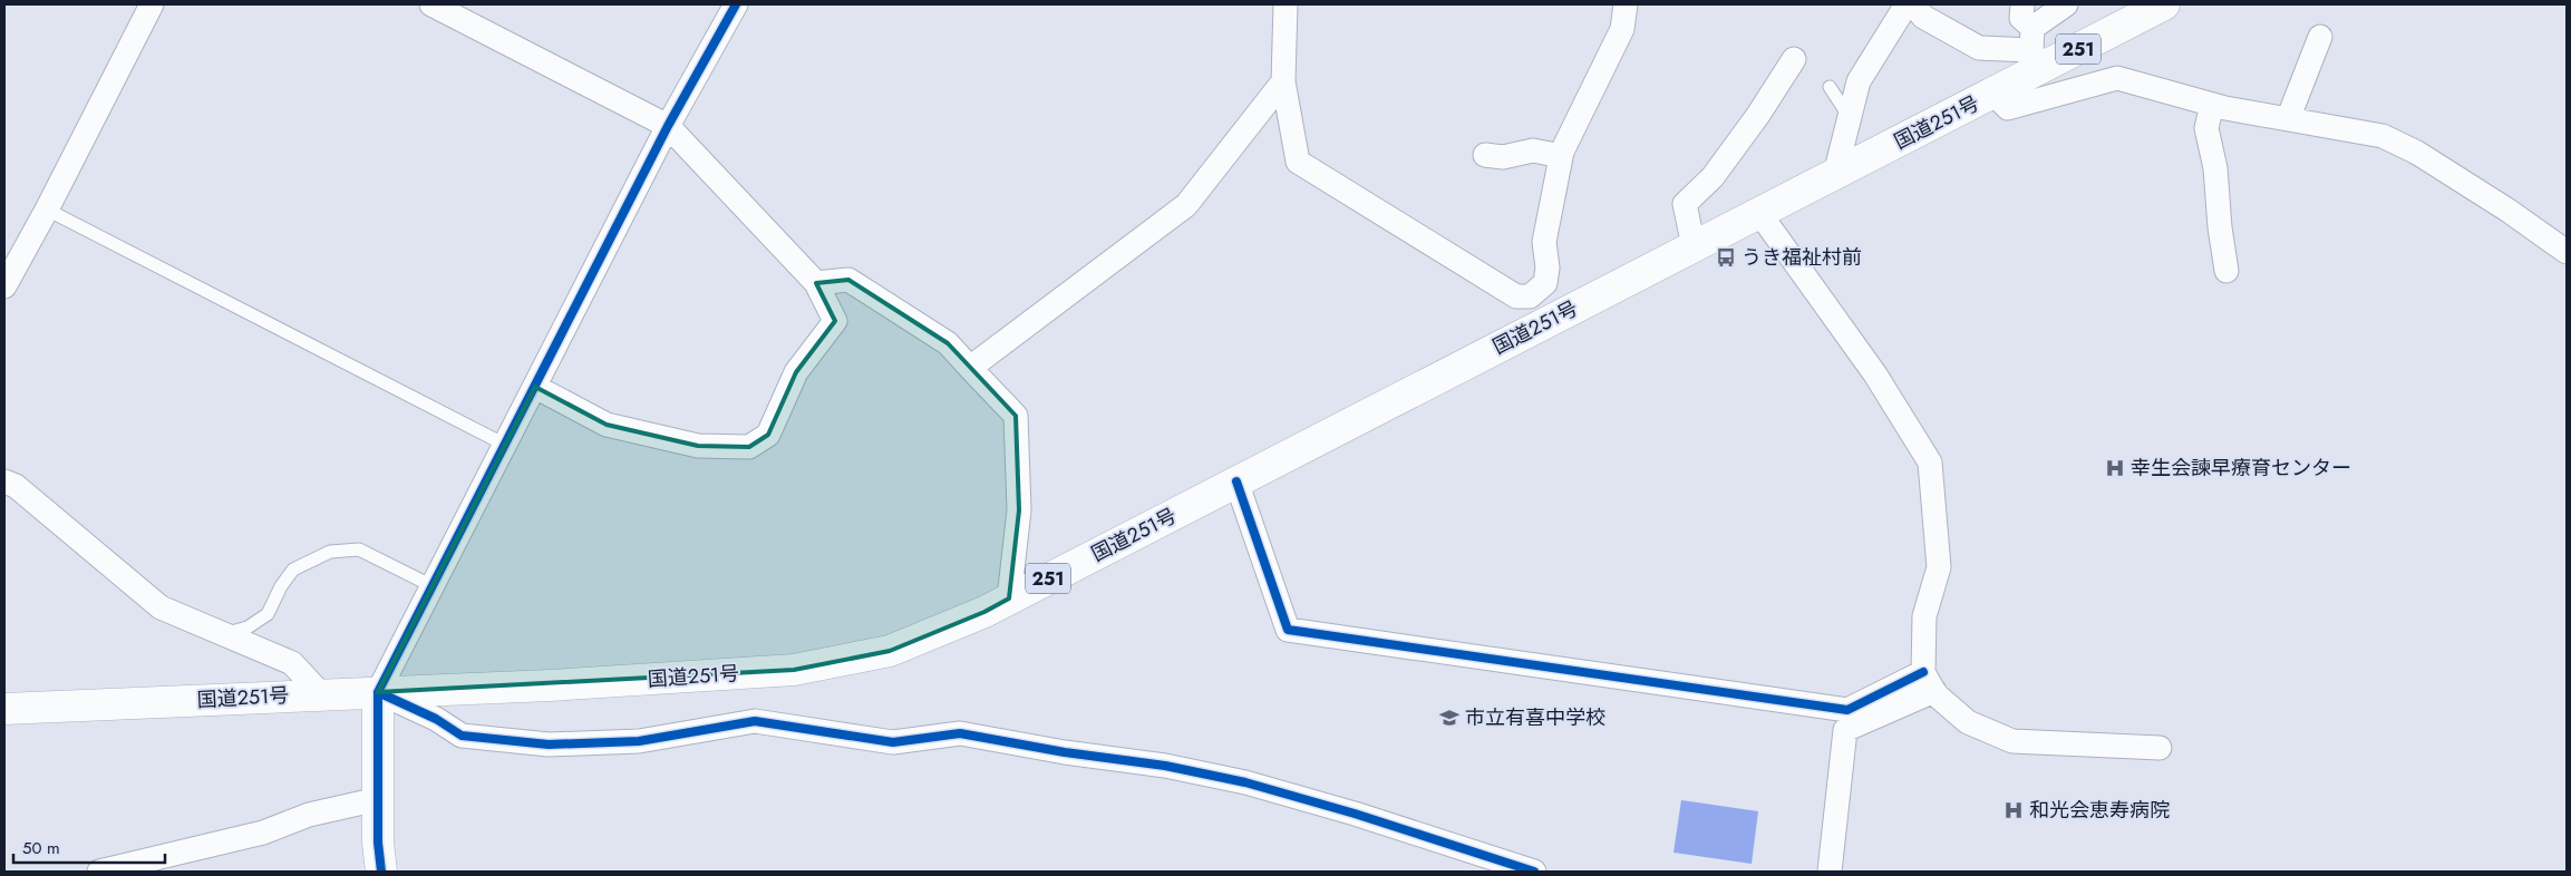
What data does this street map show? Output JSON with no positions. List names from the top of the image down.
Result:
{
  "streets": {
    "main road": ["251", "国道251号"]
  },
  "places": {
    "bus stop": ["うき福祉村前"],
    "hospital": ["幸生会諫早療育センター", "和光会恵寿病院"],
    "school or university": ["市立有喜中学校"]
  },
  "scale_bar": "50 m"
}
